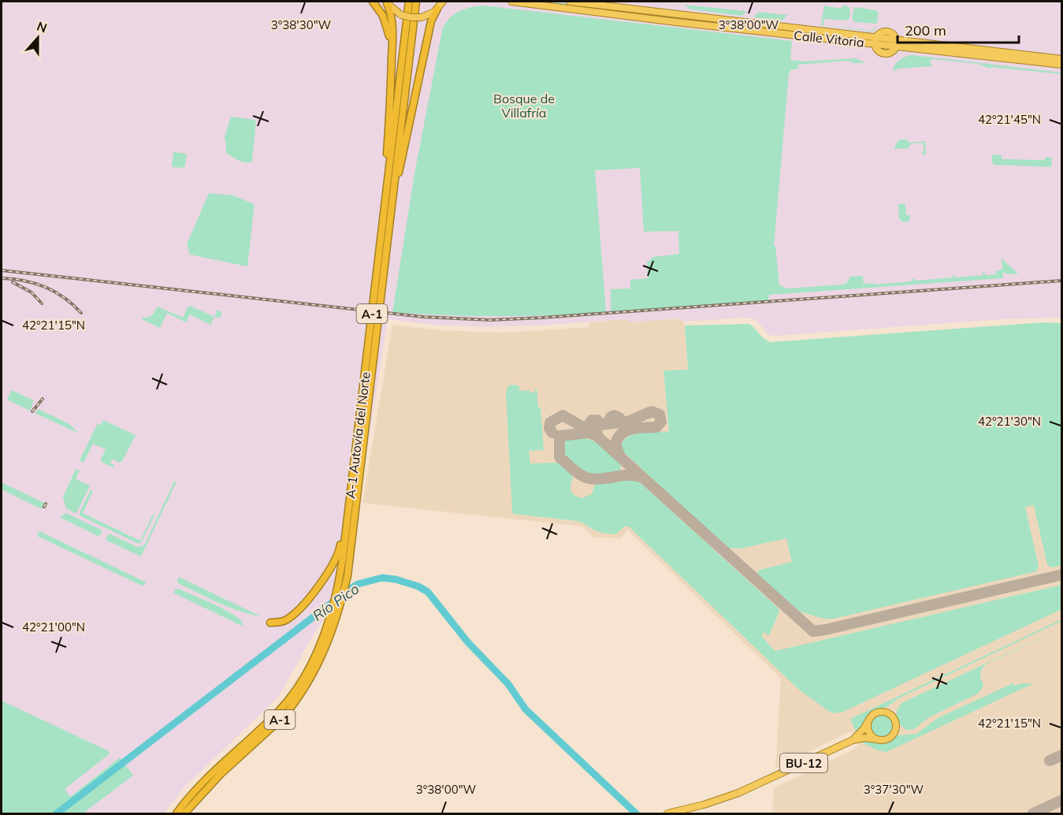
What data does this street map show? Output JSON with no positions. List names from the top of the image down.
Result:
{
  "streets": {
    "highway": [
      "Calle Vitoria",
      "A-1",
      "A-1 Autovía del Norte",
      "BU-12"
    ]
  },
  "crossings": [
    ["A-1", "A-1 Autovía del Norte"]
  ],
  "water": ["Río Pico"],
  "parks": ["Bosque de Villafría"],
  "scale_bar": "200 m",
  "north": "top",
  "coordinates": [
    "3°38'30\"W",
    "3°38'00\"W",
    "42°21'45\"N",
    "42°21'15\"N",
    "42°21'30\"N",
    "42°21'00\"N",
    "3°37'30\"W"
  ]
}
